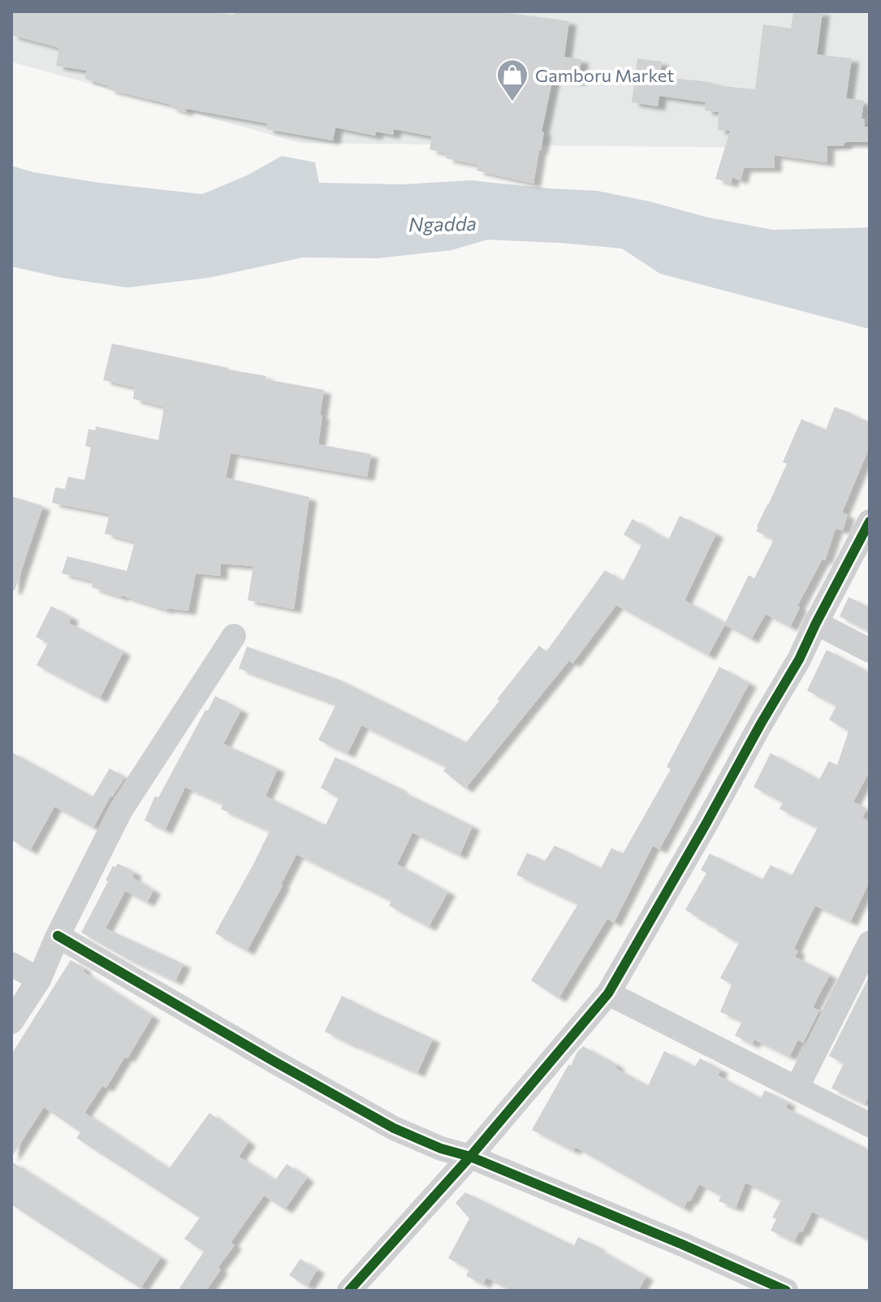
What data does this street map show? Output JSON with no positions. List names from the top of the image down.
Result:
{
  "water": ["Ngadda"],
  "places": {
    "shop": ["Gamboru Market"]
  }
}
